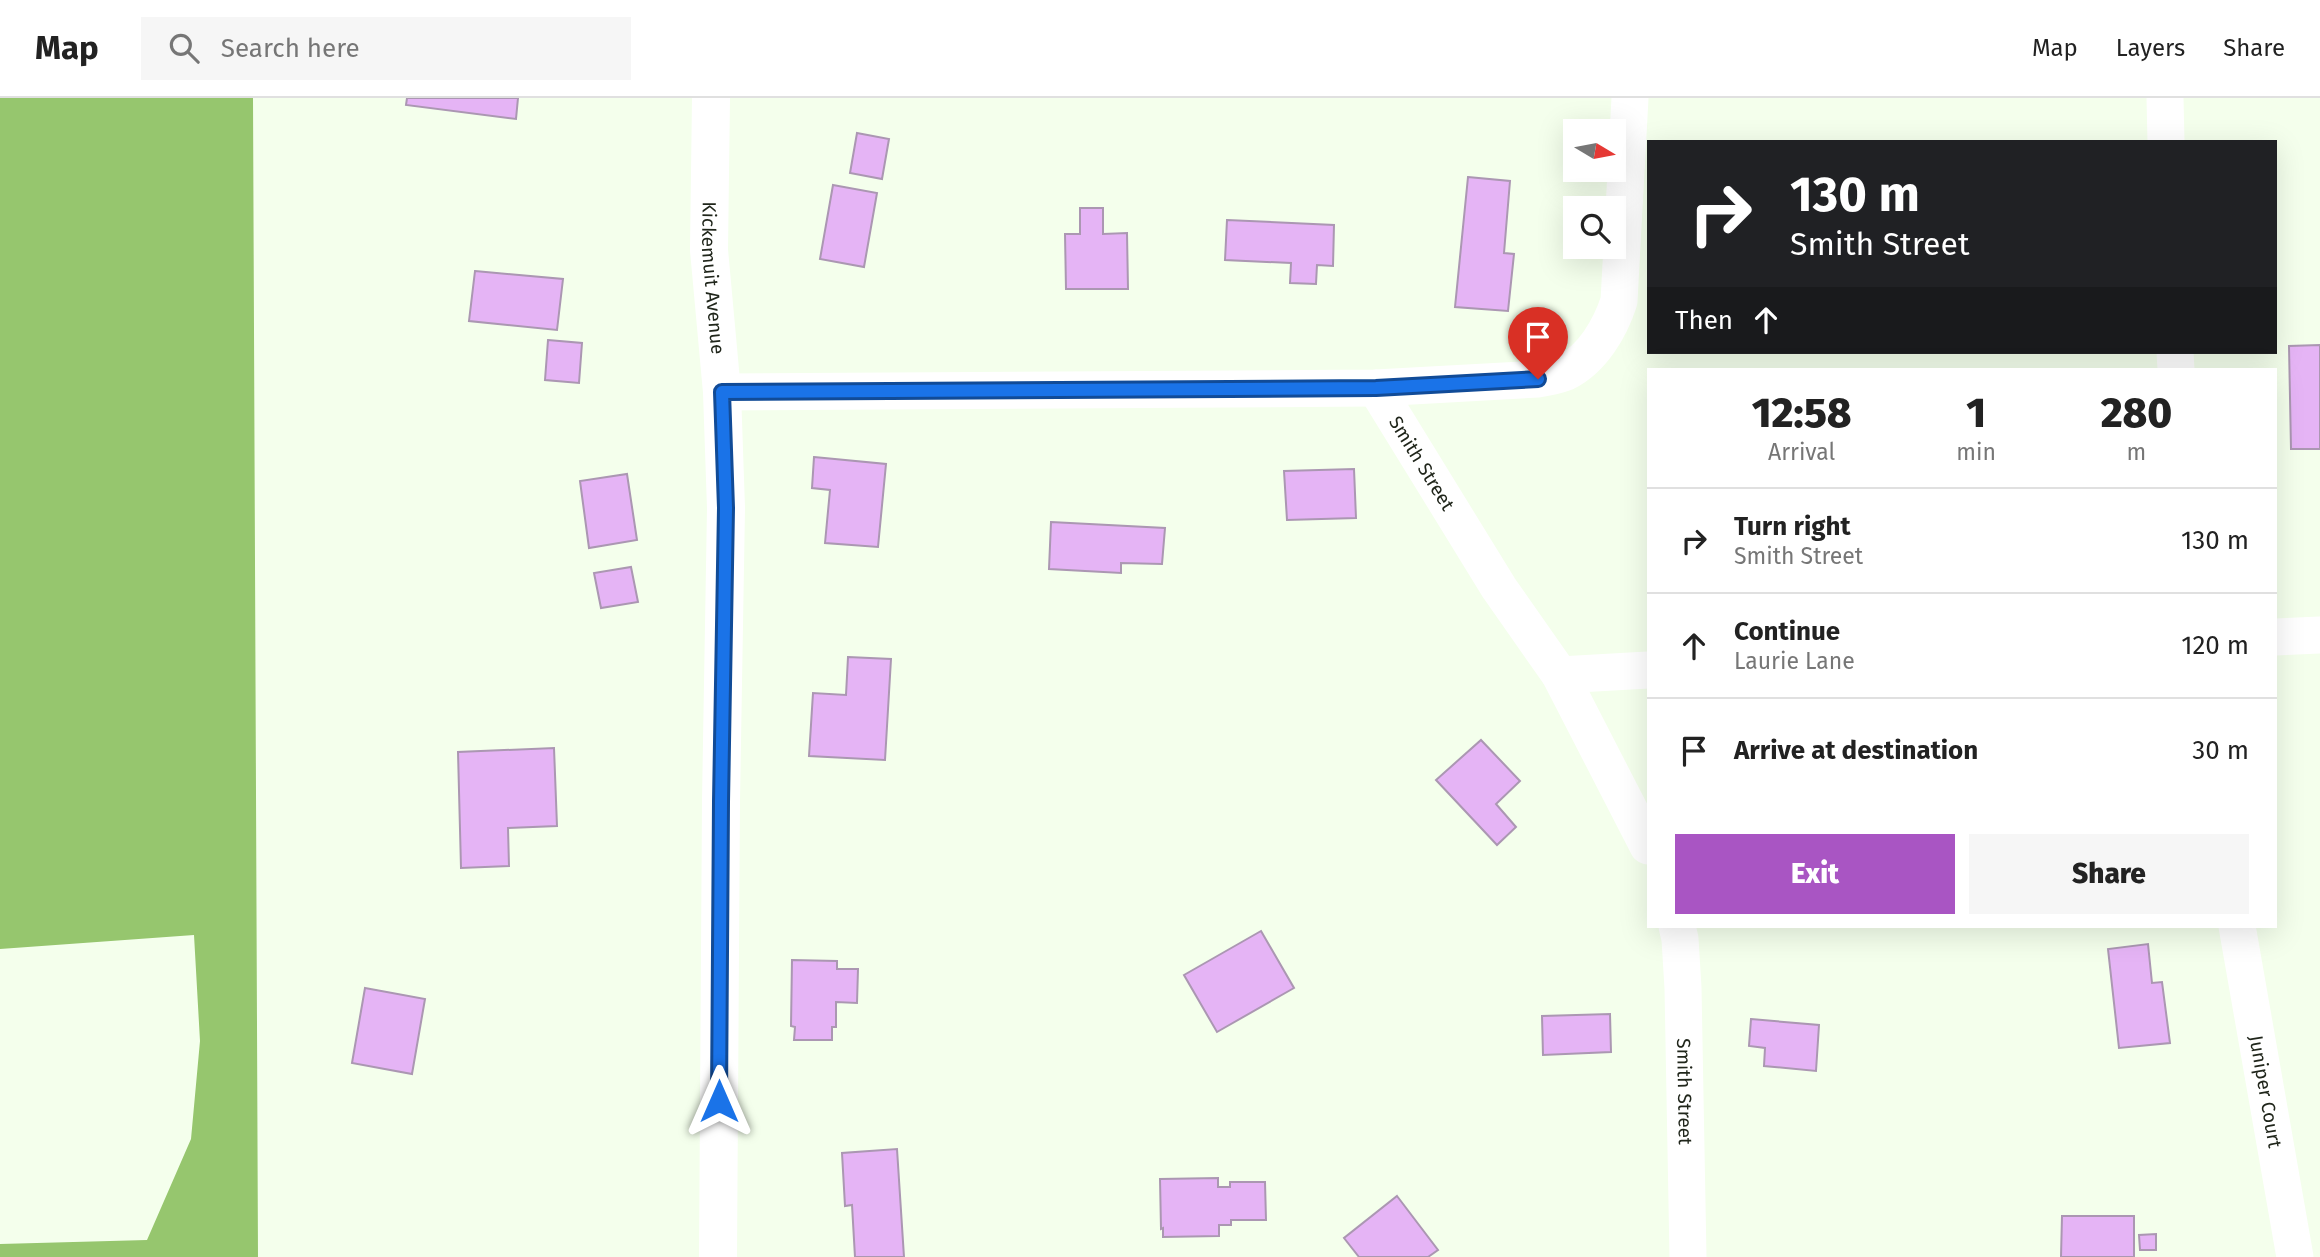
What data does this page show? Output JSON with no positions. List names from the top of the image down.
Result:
{
  "streets": {
    "street": ["Kickemuit Avenue", "Smith Street", "Juniper Court"]
  },
  "north": "right",
  "page": {
    "header": "Map",
    "search": "Search here",
    "nav": ["Map", "Layers", "Share"],
    "turn": ["130 m", "Smith Street"],
    "then": "Then",
    "eta": [
      "12:58",
      "Arrival",
      "1",
      "min",
      "280",
      "m"
    ],
    "list": [
      {
        "name": "Turn right",
        "note": "Smith Street",
        "value": "130 m"
      },
      {
        "name": "Continue",
        "note": "Laurie Lane",
        "value": "120 m"
      },
      {
        "name": "Arrive at destination",
        "value": "30 m"
      }
    ],
    "buttons": ["Exit", "Share"]
  }
}
